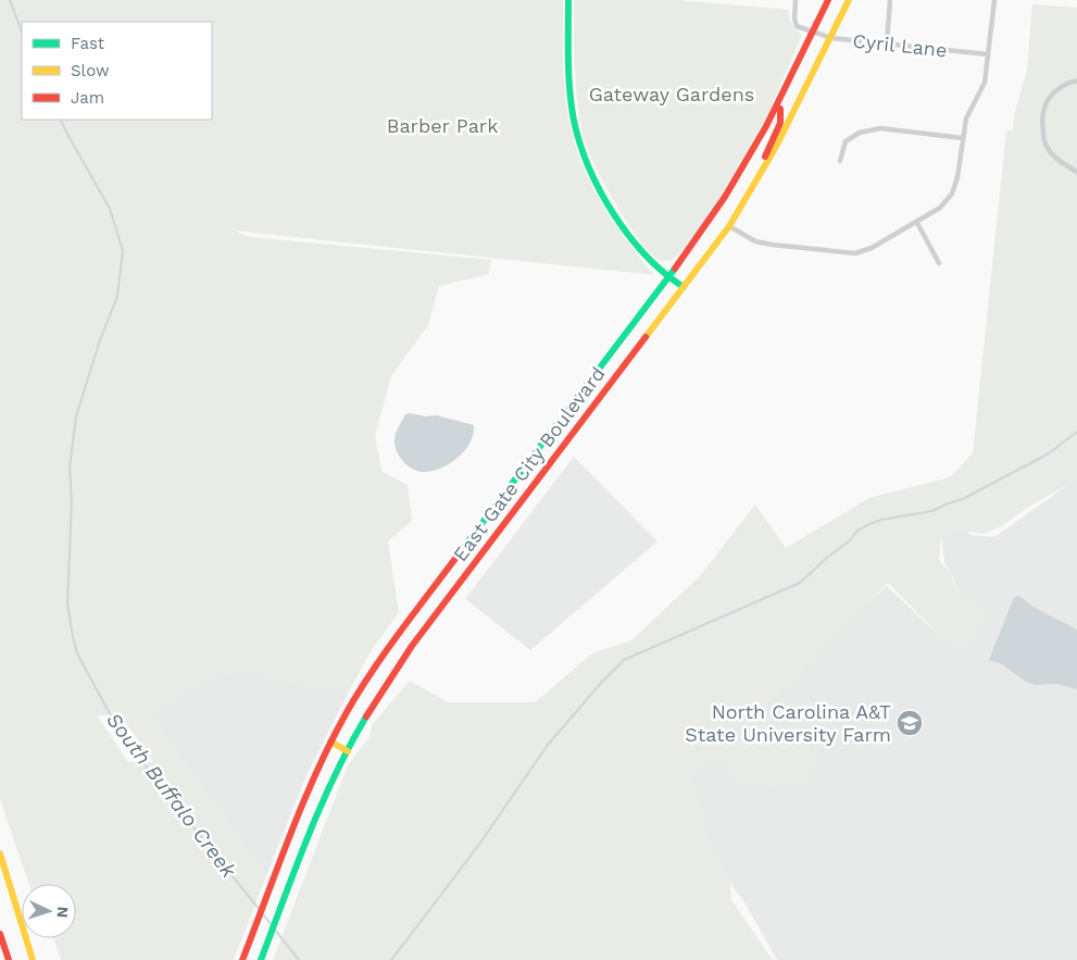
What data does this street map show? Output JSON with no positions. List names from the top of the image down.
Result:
{
  "streets": {
    "main road": ["East Gate City Boulevard"],
    "street": ["Cyril Lane"]
  },
  "crossings": [
    ["Cyril Lane", "East Gate City Boulevard"]
  ],
  "water": ["South Buffalo Creek"],
  "parks": ["Gateway Gardens", "Barber Park"],
  "places": {
    "school or university": ["North Carolina A&T State University Farm"]
  },
  "legend": ["Fast", "Slow", "Jam"],
  "north": "right"
}
